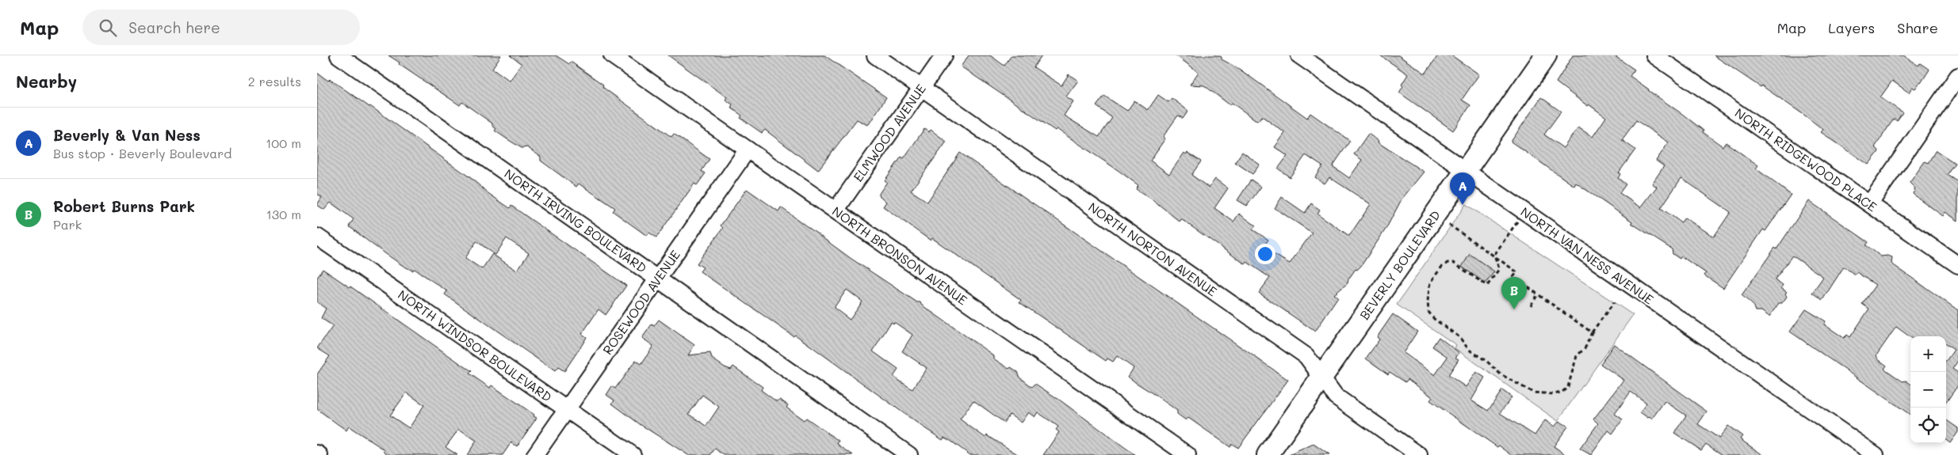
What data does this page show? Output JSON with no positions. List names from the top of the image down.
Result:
{
  "streets": {
    "main road": ["BEVERLY BOULEVARD"],
    "street": [
      "ELMWOOD AVENUE",
      "NORTH RIDGEWOOD PLACE",
      "NORTH IRVING BOULEVARD",
      "NORTH NORTON AVENUE",
      "NORTH BRONSON AVENUE",
      "NORTH VAN NESS AVENUE",
      "ROSEWOOD AVENUE",
      "NORTH WINDSOR BOULEVARD"
    ]
  },
  "crossings": [
    ["ELMWOOD AVENUE", "NORTH NORTON AVENUE"],
    ["ELMWOOD AVENUE", "NORTH BRONSON AVENUE"],
    ["NORTH IRVING BOULEVARD", "ROSEWOOD AVENUE"],
    ["NORTH NORTON AVENUE", "BEVERLY BOULEVARD"],
    ["NORTH BRONSON AVENUE", "ROSEWOOD AVENUE"],
    ["NORTH VAN NESS AVENUE", "BEVERLY BOULEVARD"],
    ["ROSEWOOD AVENUE", "NORTH WINDSOR BOULEVARD"]
  ],
  "page": {
    "header": "Map",
    "search": "Search here",
    "nav": ["Map", "Layers", "Share"],
    "heading": ["Nearby", "2 results"],
    "list": [
      {
        "mark": "A",
        "name": "Beverly & Van Ness",
        "note": "Bus stop · Beverly Boulevard",
        "value": "100 m"
      },
      {
        "mark": "B",
        "name": "Robert Burns Park",
        "note": "Park",
        "value": "130 m"
      }
    ],
    "pins": ["A", "B"],
    "map_buttons": ["+", "−"]
  }
}
